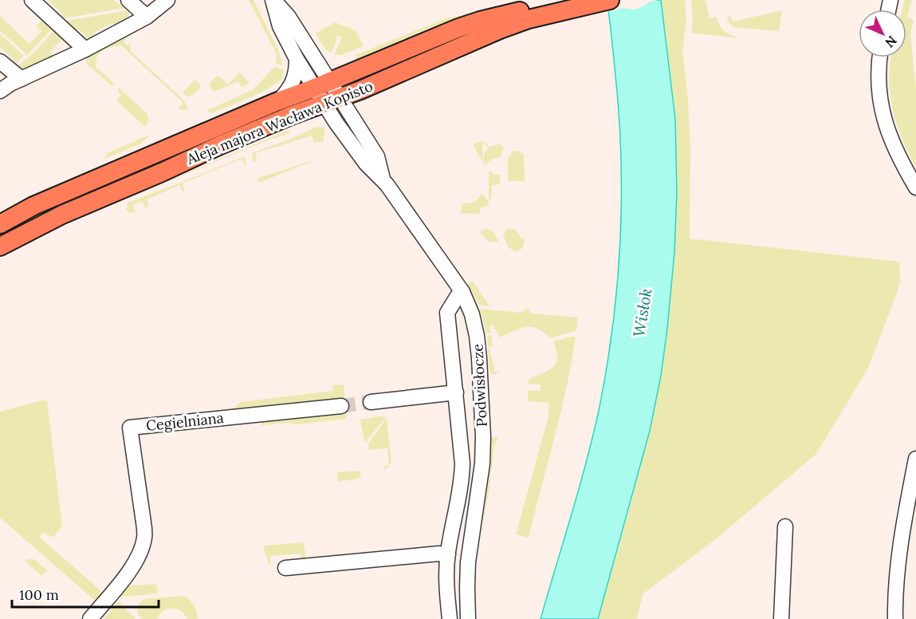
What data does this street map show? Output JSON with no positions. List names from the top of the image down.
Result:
{
  "streets": {
    "main road": ["Aleja majora Wacława Kopisto"],
    "street": ["Podwisłocze", "Cegielniana"]
  },
  "crossings": [
    ["Aleja majora Wacława Kopisto", "Podwisłocze"]
  ],
  "water": ["Wisłok"],
  "scale_bar": "100 m",
  "north": "bottom right"
}
